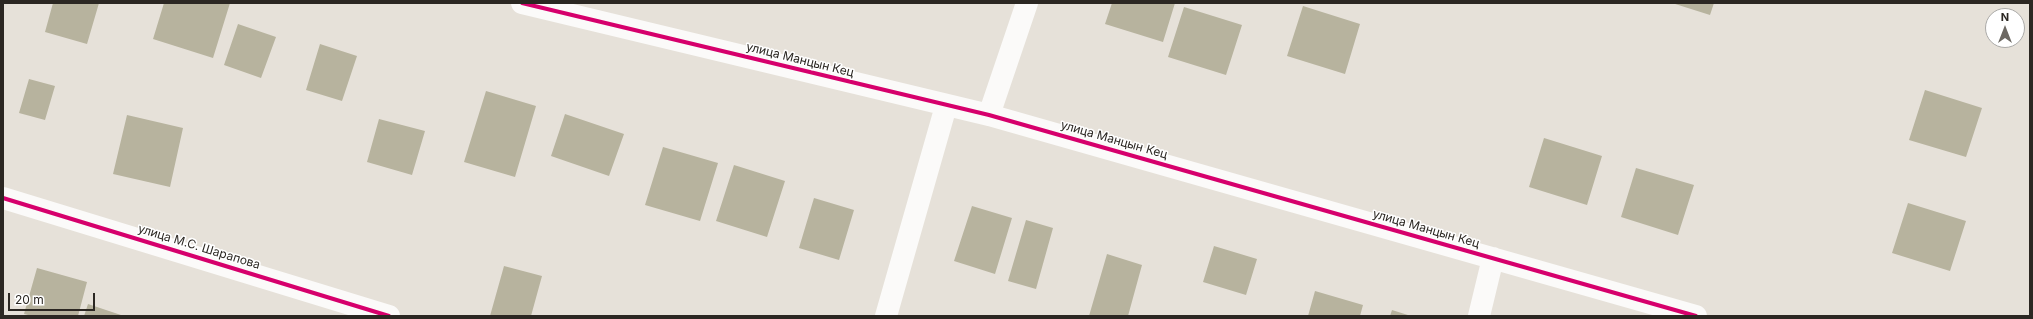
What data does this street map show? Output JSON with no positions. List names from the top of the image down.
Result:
{
  "streets": {
    "street": ["улица Манцын Кец", "улица М.С. Шарапова"]
  },
  "scale_bar": "20 m",
  "north": "top"
}
